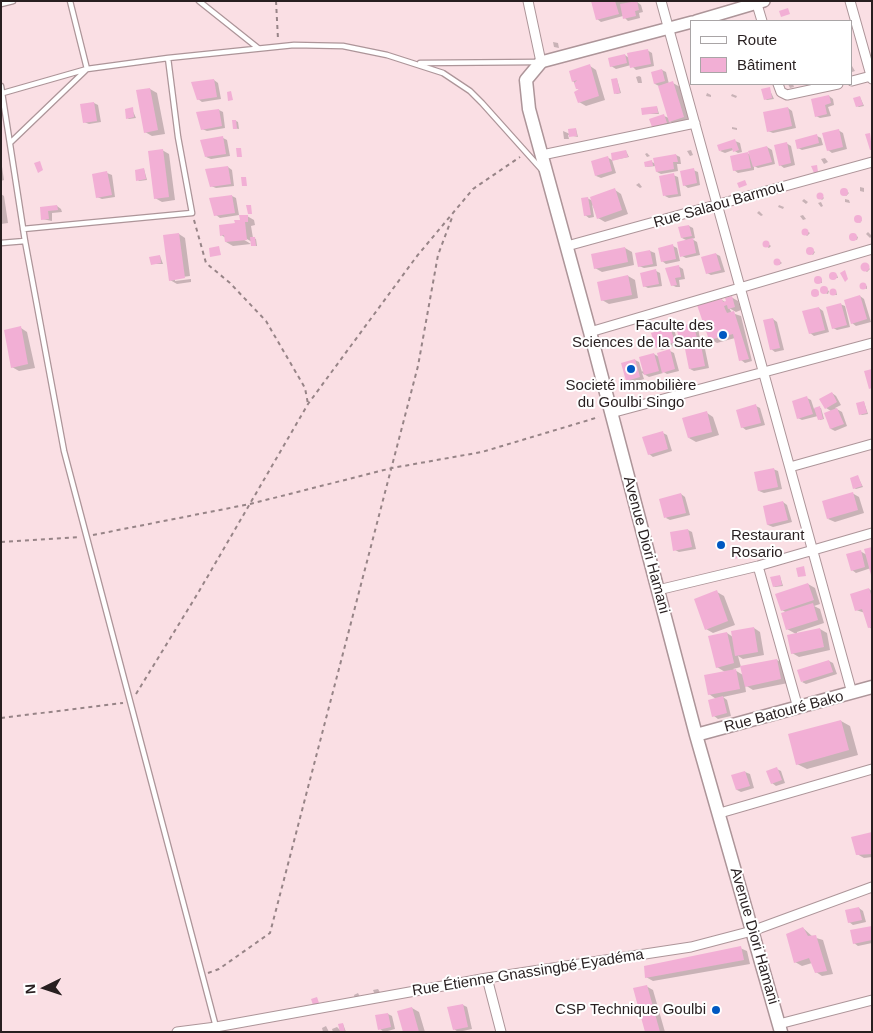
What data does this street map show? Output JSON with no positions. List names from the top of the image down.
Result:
{
  "streets": {
    "main road": ["Avenue Diori Hamani", "Rue Batouré Bako"],
    "street": ["Rue Salaou Barmou", "Rue Étienne Gnassingbé Eyadéma"]
  },
  "crossings": [
    ["Rue Salaou Barmou", "Avenue Diori Hamani"],
    ["Avenue Diori Hamani", "Rue Batouré Bako"],
    ["Avenue Diori Hamani", "Rue Étienne Gnassingbé Eyadéma"]
  ],
  "places": [
    "Faculte des Sciences de la Sante",
    "Societé immobilière du Goulbi Singo",
    "Restaurant Rosario",
    "CSP Technique Goulbi"
  ],
  "legend": ["Route", "Bâtiment"],
  "north": "left"
}
